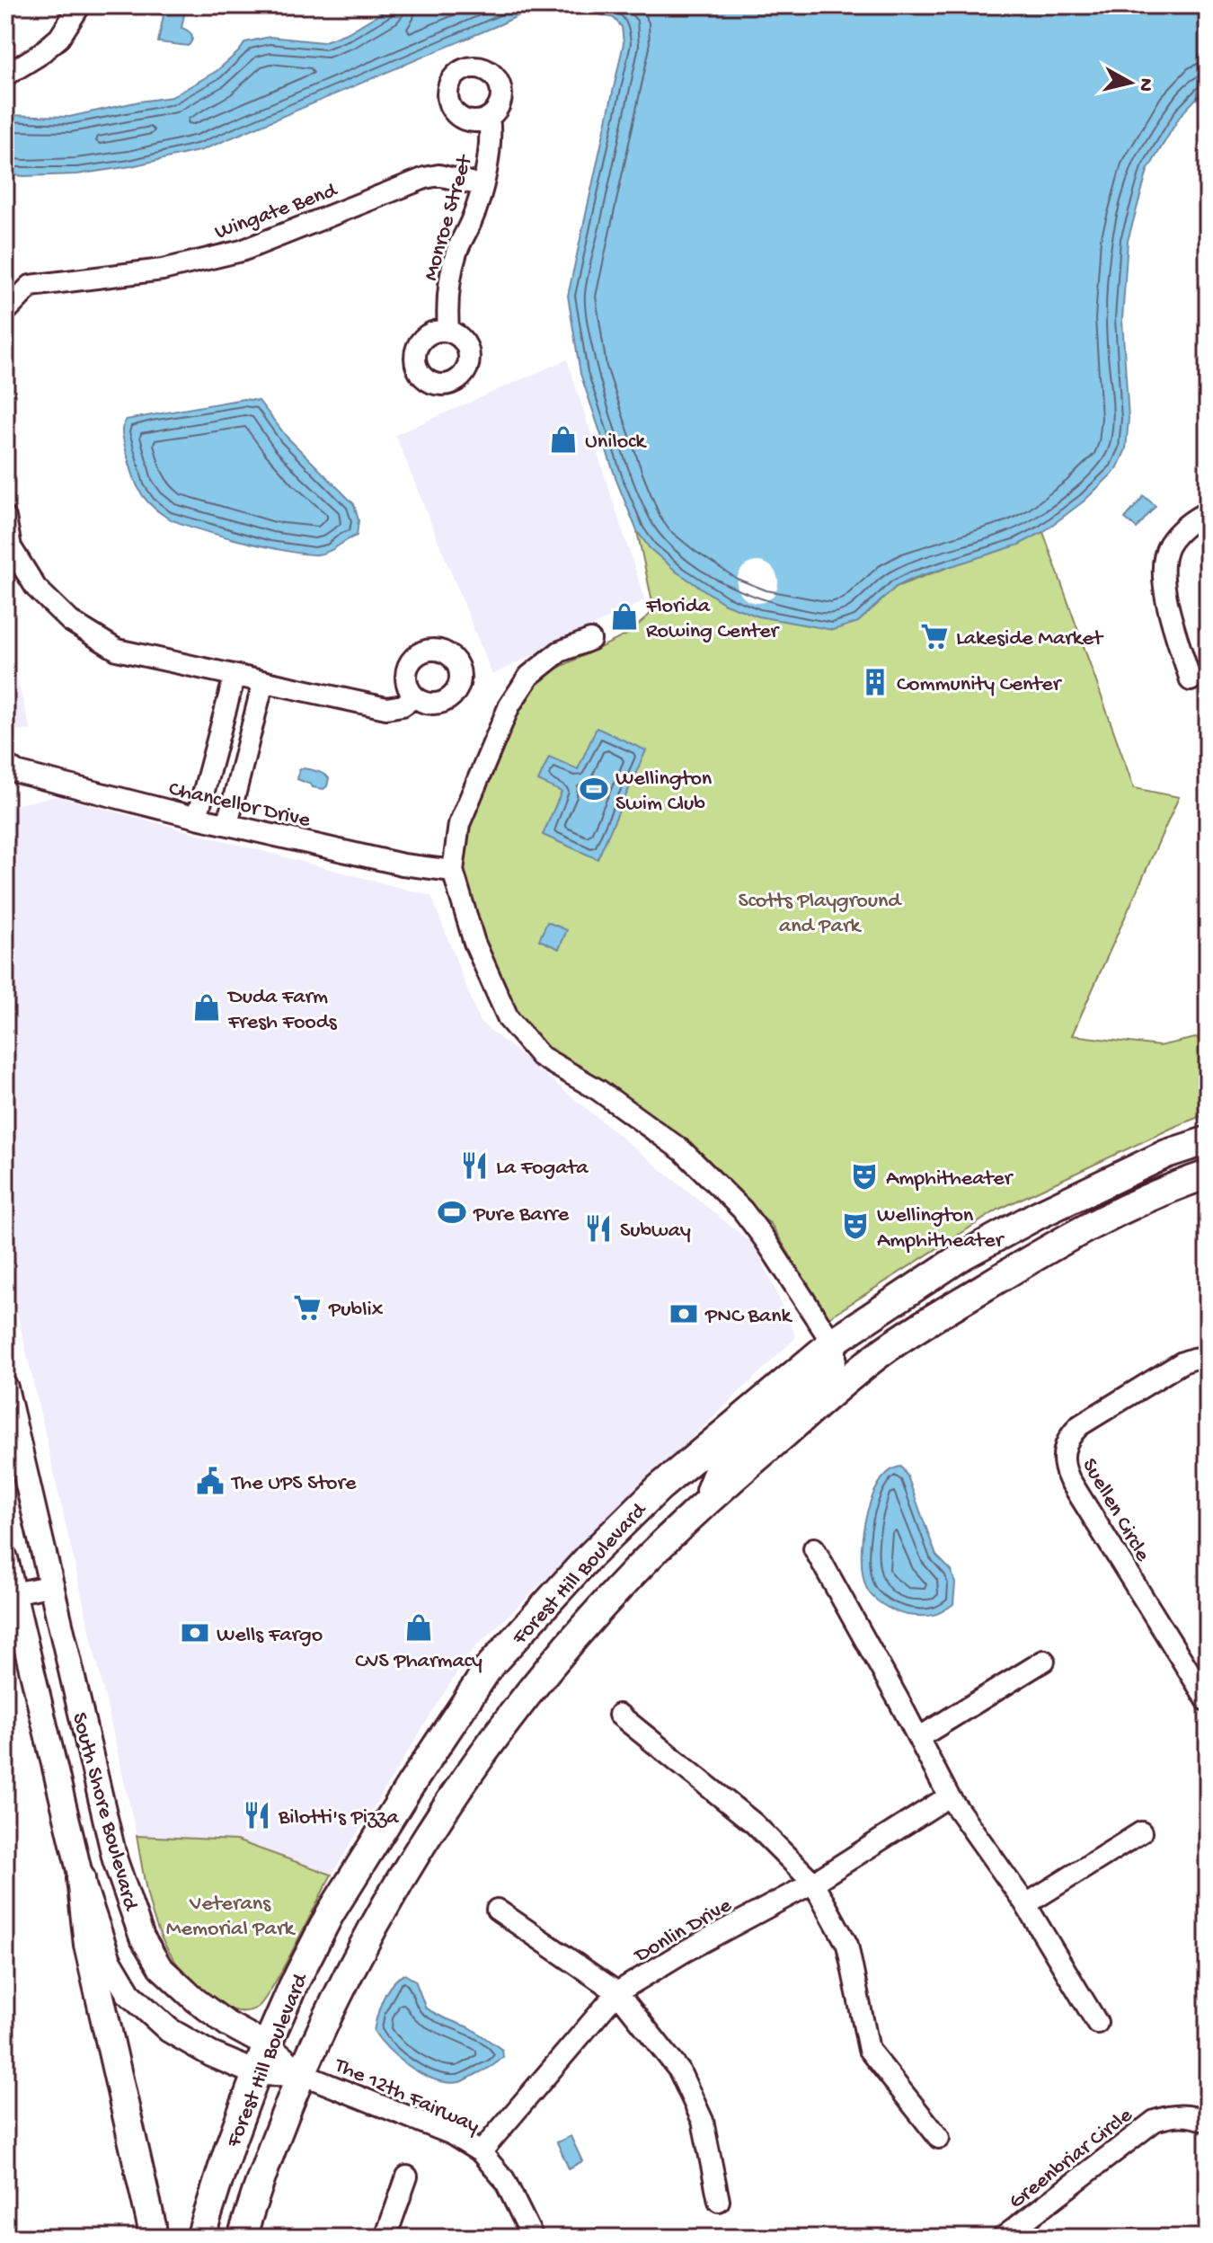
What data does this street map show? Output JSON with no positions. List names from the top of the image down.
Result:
{
  "streets": {
    "main road": ["Forest Hill Boulevard"],
    "street": [
      "Wingate Bend",
      "Monroe Street",
      "Chancellor Drive",
      "Suellen Circle",
      "South Shore Boulevard",
      "Donlin Drive",
      "The 12th Fairway",
      "Greenbriar Circle"
    ]
  },
  "crossings": [
    ["Wingate Bend", "Monroe Street"],
    ["Forest Hill Boulevard", "South Shore Boulevard"],
    ["Forest Hill Boulevard", "The 12th Fairway"],
    ["South Shore Boulevard", "The 12th Fairway"],
    ["Donlin Drive", "The 12th Fairway"]
  ],
  "parks": ["Scotts Playground and Park", "Veterans Memorial Park"],
  "places": {
    "shop": [
      "Unilock",
      "Florida Rowing Center",
      "Duda Farm Fresh Foods",
      "CVS Pharmacy"
    ],
    "supermarket": ["Lakeside Market", "Publix"],
    "building": ["Community Center"],
    "sports": ["Wellington Swim Club", "Pure Barre"],
    "restaurant": ["La Fogata", "Subway", "Bilotti's Pizza"],
    "theatre": ["Amphitheater", "Wellington Amphitheater"],
    "bank": ["PNC Bank", "Wells Fargo"],
    "public building": ["The UPS Store"]
  },
  "north": "right"
}
